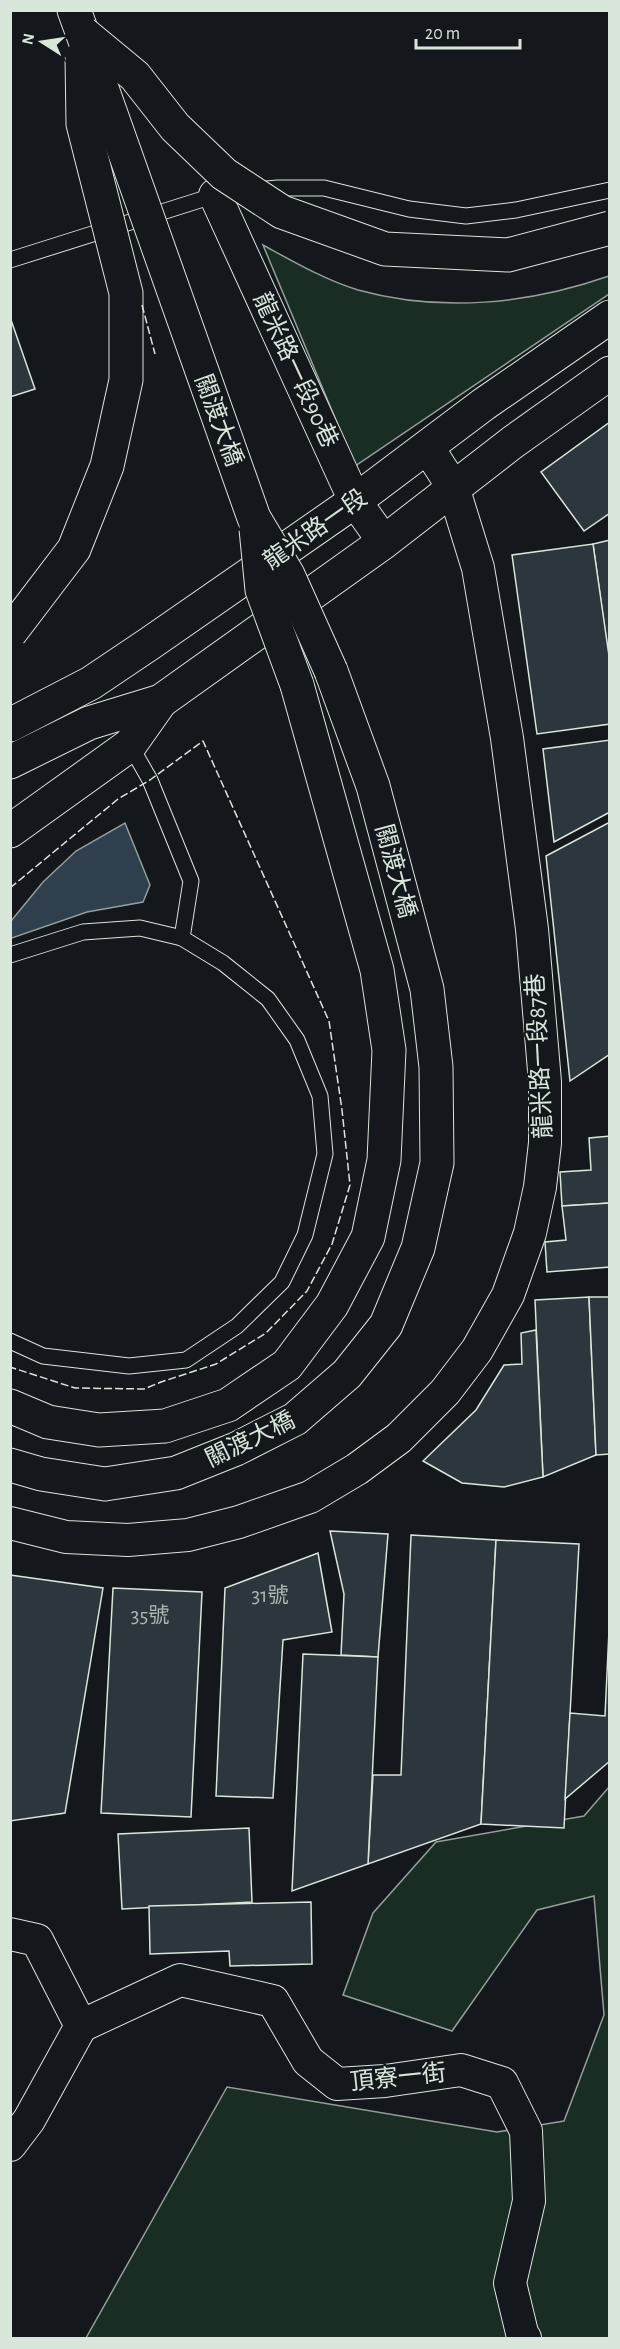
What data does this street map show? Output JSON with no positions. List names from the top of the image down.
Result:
{
  "streets": {
    "main road": ["關渡大橋", "龍米路一段"],
    "street": ["龍米路一段90巷", "龍米路一段87巷", "頂寮一街"]
  },
  "crossings": [
    ["龍米路一段90巷", "龍米路一段"],
    ["龍米路一段", "龍米路一段87巷"]
  ],
  "house_numbers": ["31號", "35號"],
  "scale_bar": "20 m",
  "north": "left"
}
